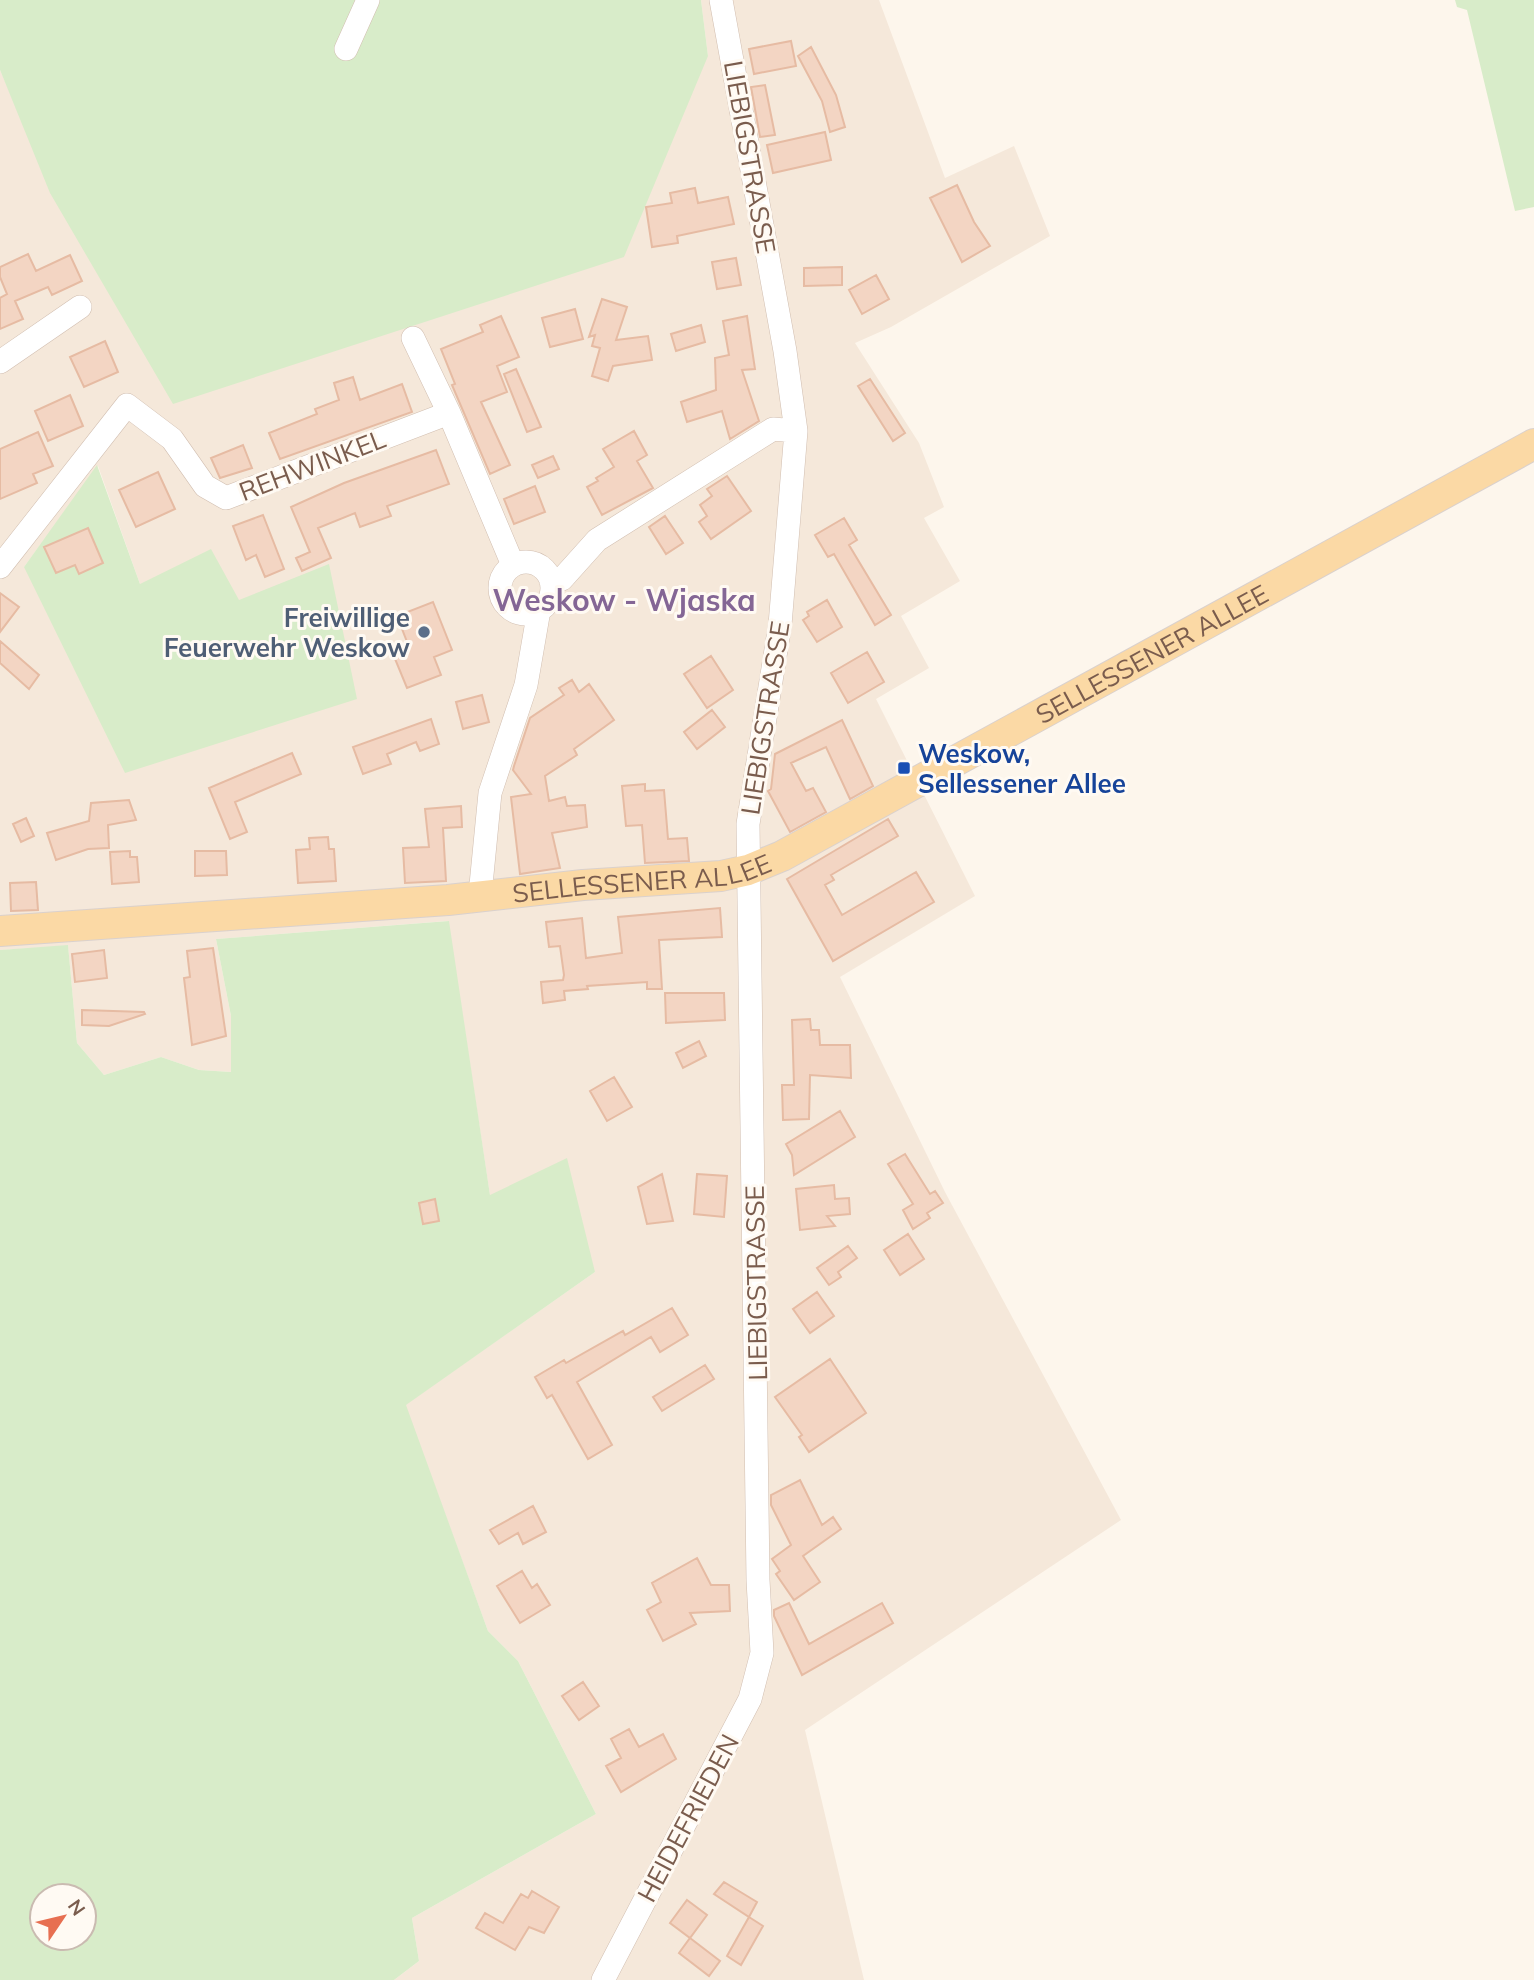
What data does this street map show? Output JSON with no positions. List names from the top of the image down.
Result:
{
  "streets": {
    "main road": ["SELLESSENER ALLEE"],
    "street": ["LIEBIGSTRASSE", "REHWINKEL", "HEIDEFRIEDEN"]
  },
  "crossings": [
    ["LIEBIGSTRASSE", "SELLESSENER ALLEE"],
    ["LIEBIGSTRASSE", "HEIDEFRIEDEN"]
  ],
  "districts": ["Weskow - Wjaska"],
  "places": {
    "other": ["Freiwillige Feuerwehr Weskow"],
    "transit": ["Weskow, Sellessener Allee"]
  },
  "north": "top right"
}
